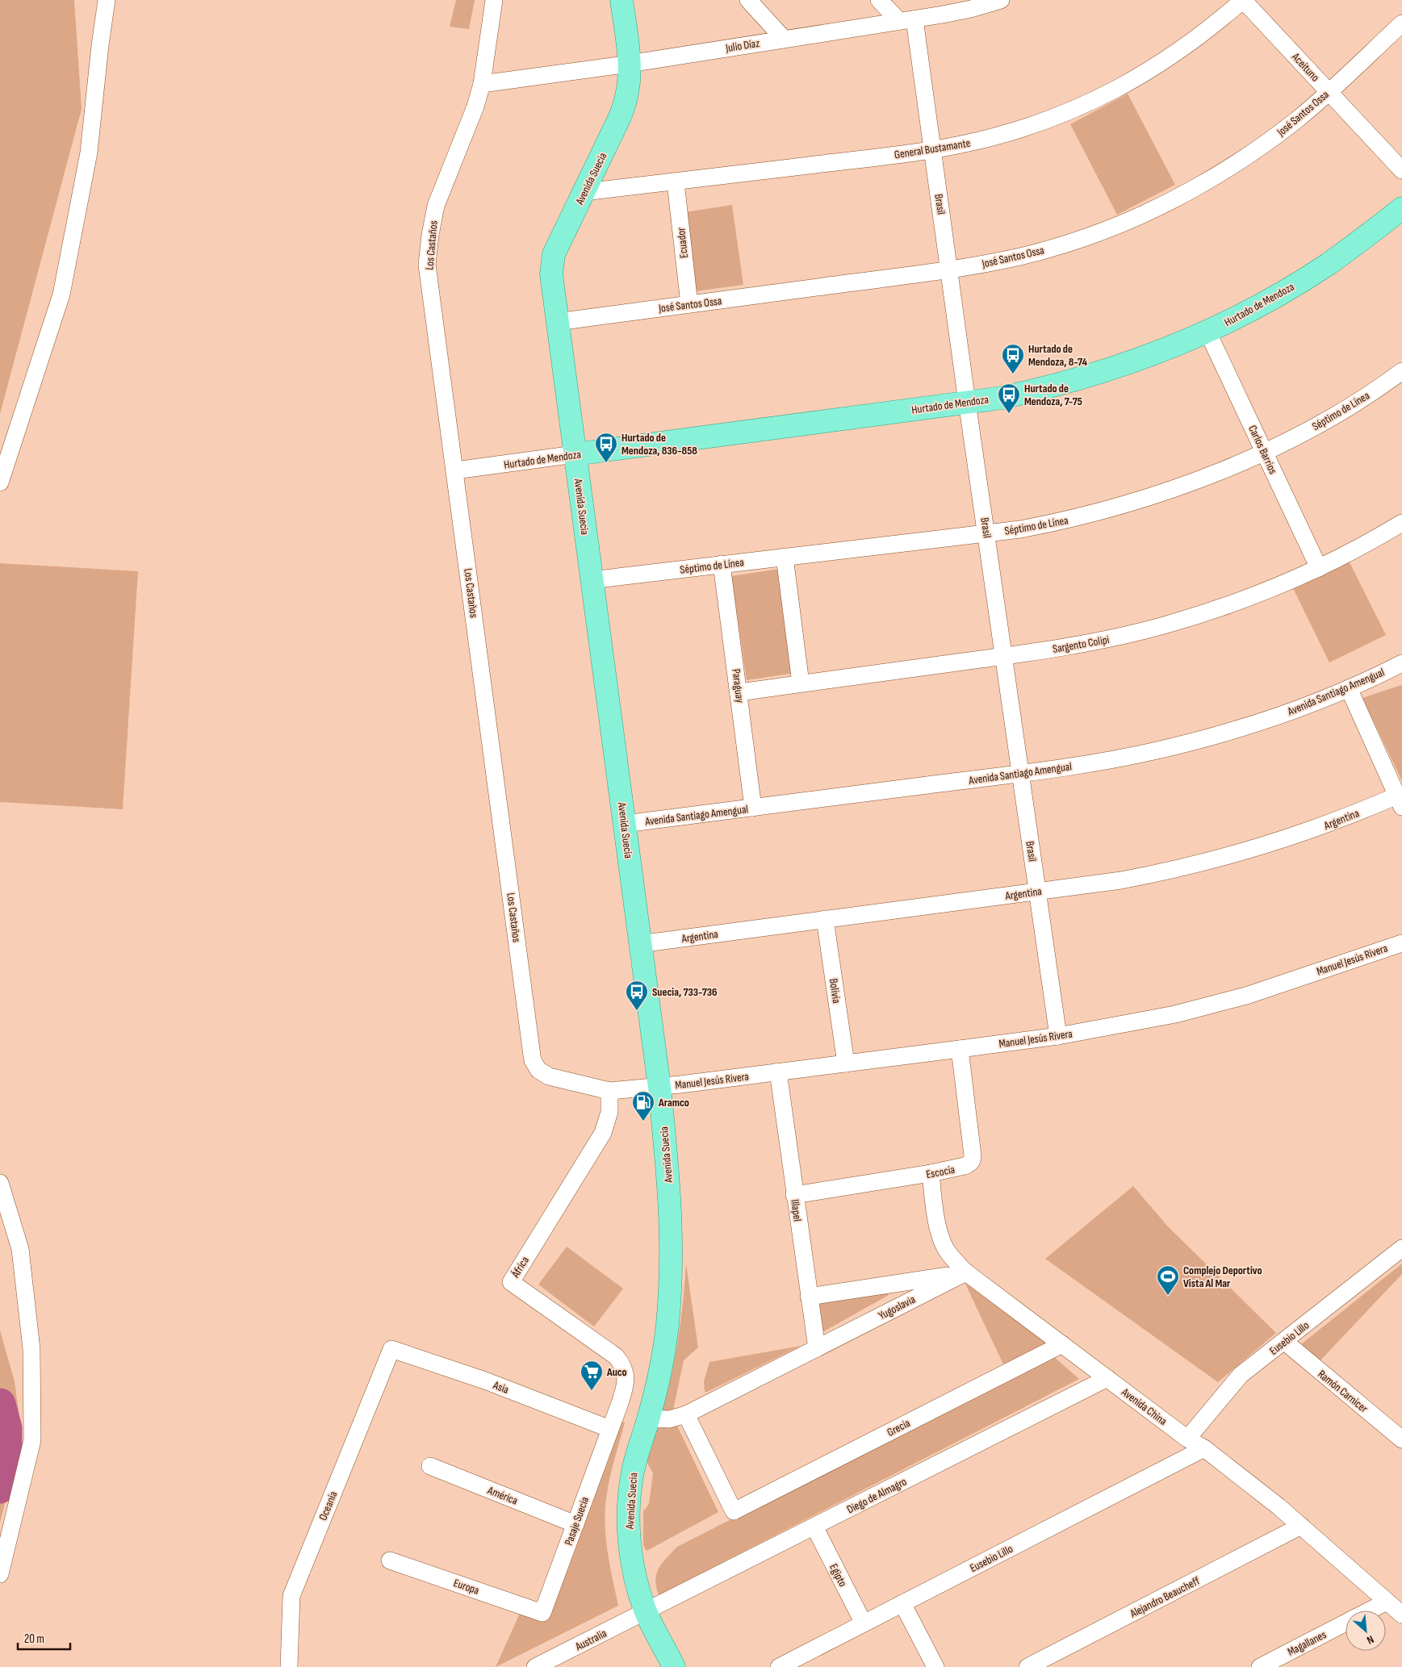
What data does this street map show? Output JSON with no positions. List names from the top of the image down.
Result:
{
  "streets": {
    "main road": ["Avenida Suecia", "Hurtado de Mendoza"],
    "street": [
      "Julio Díaz",
      "Aceituno",
      "José Santos Ossa",
      "General Bustamante",
      "Brasil",
      "Ecuador",
      "Los Castaños",
      "Séptimo de Línea",
      "Carlos Barrios",
      "Sargento Colipi",
      "Paraguay",
      "Avenida Santiago Amengual",
      "Argentina",
      "Manuel Jesús Rivera",
      "Bolivia",
      "Escocia",
      "Illapel",
      "África",
      "Yugoslavia",
      "Eusebio Lillo",
      "Asia",
      "Ramón Carnicer",
      "Avenida China",
      "Grecia",
      "América",
      "Diego de Almagro",
      "Oceanía",
      "Pasaje Suecia",
      "Egipto",
      "Europa",
      "Alejandro Beaucheff",
      "Australia",
      "Magallanes"
    ]
  },
  "crossings": [
    ["Julio Díaz", "Avenida Suecia"],
    ["Julio Díaz", "Brasil"],
    ["Julio Díaz", "Los Castaños"],
    ["Aceituno", "José Santos Ossa"],
    ["Aceituno", "General Bustamante"],
    ["José Santos Ossa", "Avenida Suecia"],
    ["José Santos Ossa", "Brasil"],
    ["José Santos Ossa", "Ecuador"],
    ["General Bustamante", "Avenida Suecia"],
    ["General Bustamante", "Brasil"],
    ["General Bustamante", "Ecuador"],
    ["Avenida Suecia", "Los Castaños"],
    ["Avenida Suecia", "Hurtado de Mendoza"],
    ["Avenida Suecia", "Séptimo de Línea"],
    ["Avenida Suecia", "Avenida Santiago Amengual"],
    ["Avenida Suecia", "Argentina"],
    ["Avenida Suecia", "Manuel Jesús Rivera"],
    ["Avenida Suecia", "Yugoslavia"],
    ["Avenida Suecia", "Diego de Almagro"],
    ["Avenida Suecia", "Australia"],
    ["Brasil", "Hurtado de Mendoza"],
    ["Brasil", "Séptimo de Línea"],
    ["Brasil", "Sargento Colipi"],
    ["Brasil", "Avenida Santiago Amengual"],
    ["Brasil", "Argentina"],
    ["Brasil", "Manuel Jesús Rivera"],
    ["Los Castaños", "Hurtado de Mendoza"],
    ["Los Castaños", "Manuel Jesús Rivera"],
    ["Los Castaños", "África"],
    ["Hurtado de Mendoza", "Carlos Barrios"],
    ["Séptimo de Línea", "Carlos Barrios"],
    ["Séptimo de Línea", "Paraguay"],
    ["Carlos Barrios", "Sargento Colipi"],
    ["Sargento Colipi", "Paraguay"],
    ["Paraguay", "Avenida Santiago Amengual"],
    ["Argentina", "Bolivia"],
    ["Manuel Jesús Rivera", "Bolivia"],
    ["Manuel Jesús Rivera", "Escocia"],
    ["Manuel Jesús Rivera", "Illapel"],
    ["Escocia", "Illapel"],
    ["Escocia", "Avenida China"],
    ["Illapel", "Yugoslavia"],
    ["África", "Asia"],
    ["África", "Pasaje Suecia"],
    ["Yugoslavia", "Avenida China"],
    ["Yugoslavia", "Grecia"],
    ["Eusebio Lillo", "Ramón Carnicer"],
    ["Eusebio Lillo", "Avenida China"],
    ["Eusebio Lillo", "Egipto"],
    ["Asia", "Oceanía"],
    ["Asia", "Pasaje Suecia"],
    ["Avenida China", "Grecia"],
    ["Avenida China", "Diego de Almagro"],
    ["Avenida China", "Alejandro Beaucheff"],
    ["Avenida China", "Magallanes"],
    ["América", "Pasaje Suecia"],
    ["Diego de Almagro", "Egipto"],
    ["Diego de Almagro", "Australia"],
    ["Pasaje Suecia", "Europa"]
  ],
  "places": {
    "bus stop": [
      "Hurtado de Mendoza, 8-74",
      "Hurtado de Mendoza, 7-75",
      "Hurtado de Mendoza, 836-858",
      "Suecia, 733-736"
    ],
    "fuel station": ["Aramco"],
    "sports": ["Complejo Deportivo Vista Al Mar"],
    "supermarket": ["Auco"]
  },
  "scale_bar": "20 m",
  "north": "bottom right"
}
